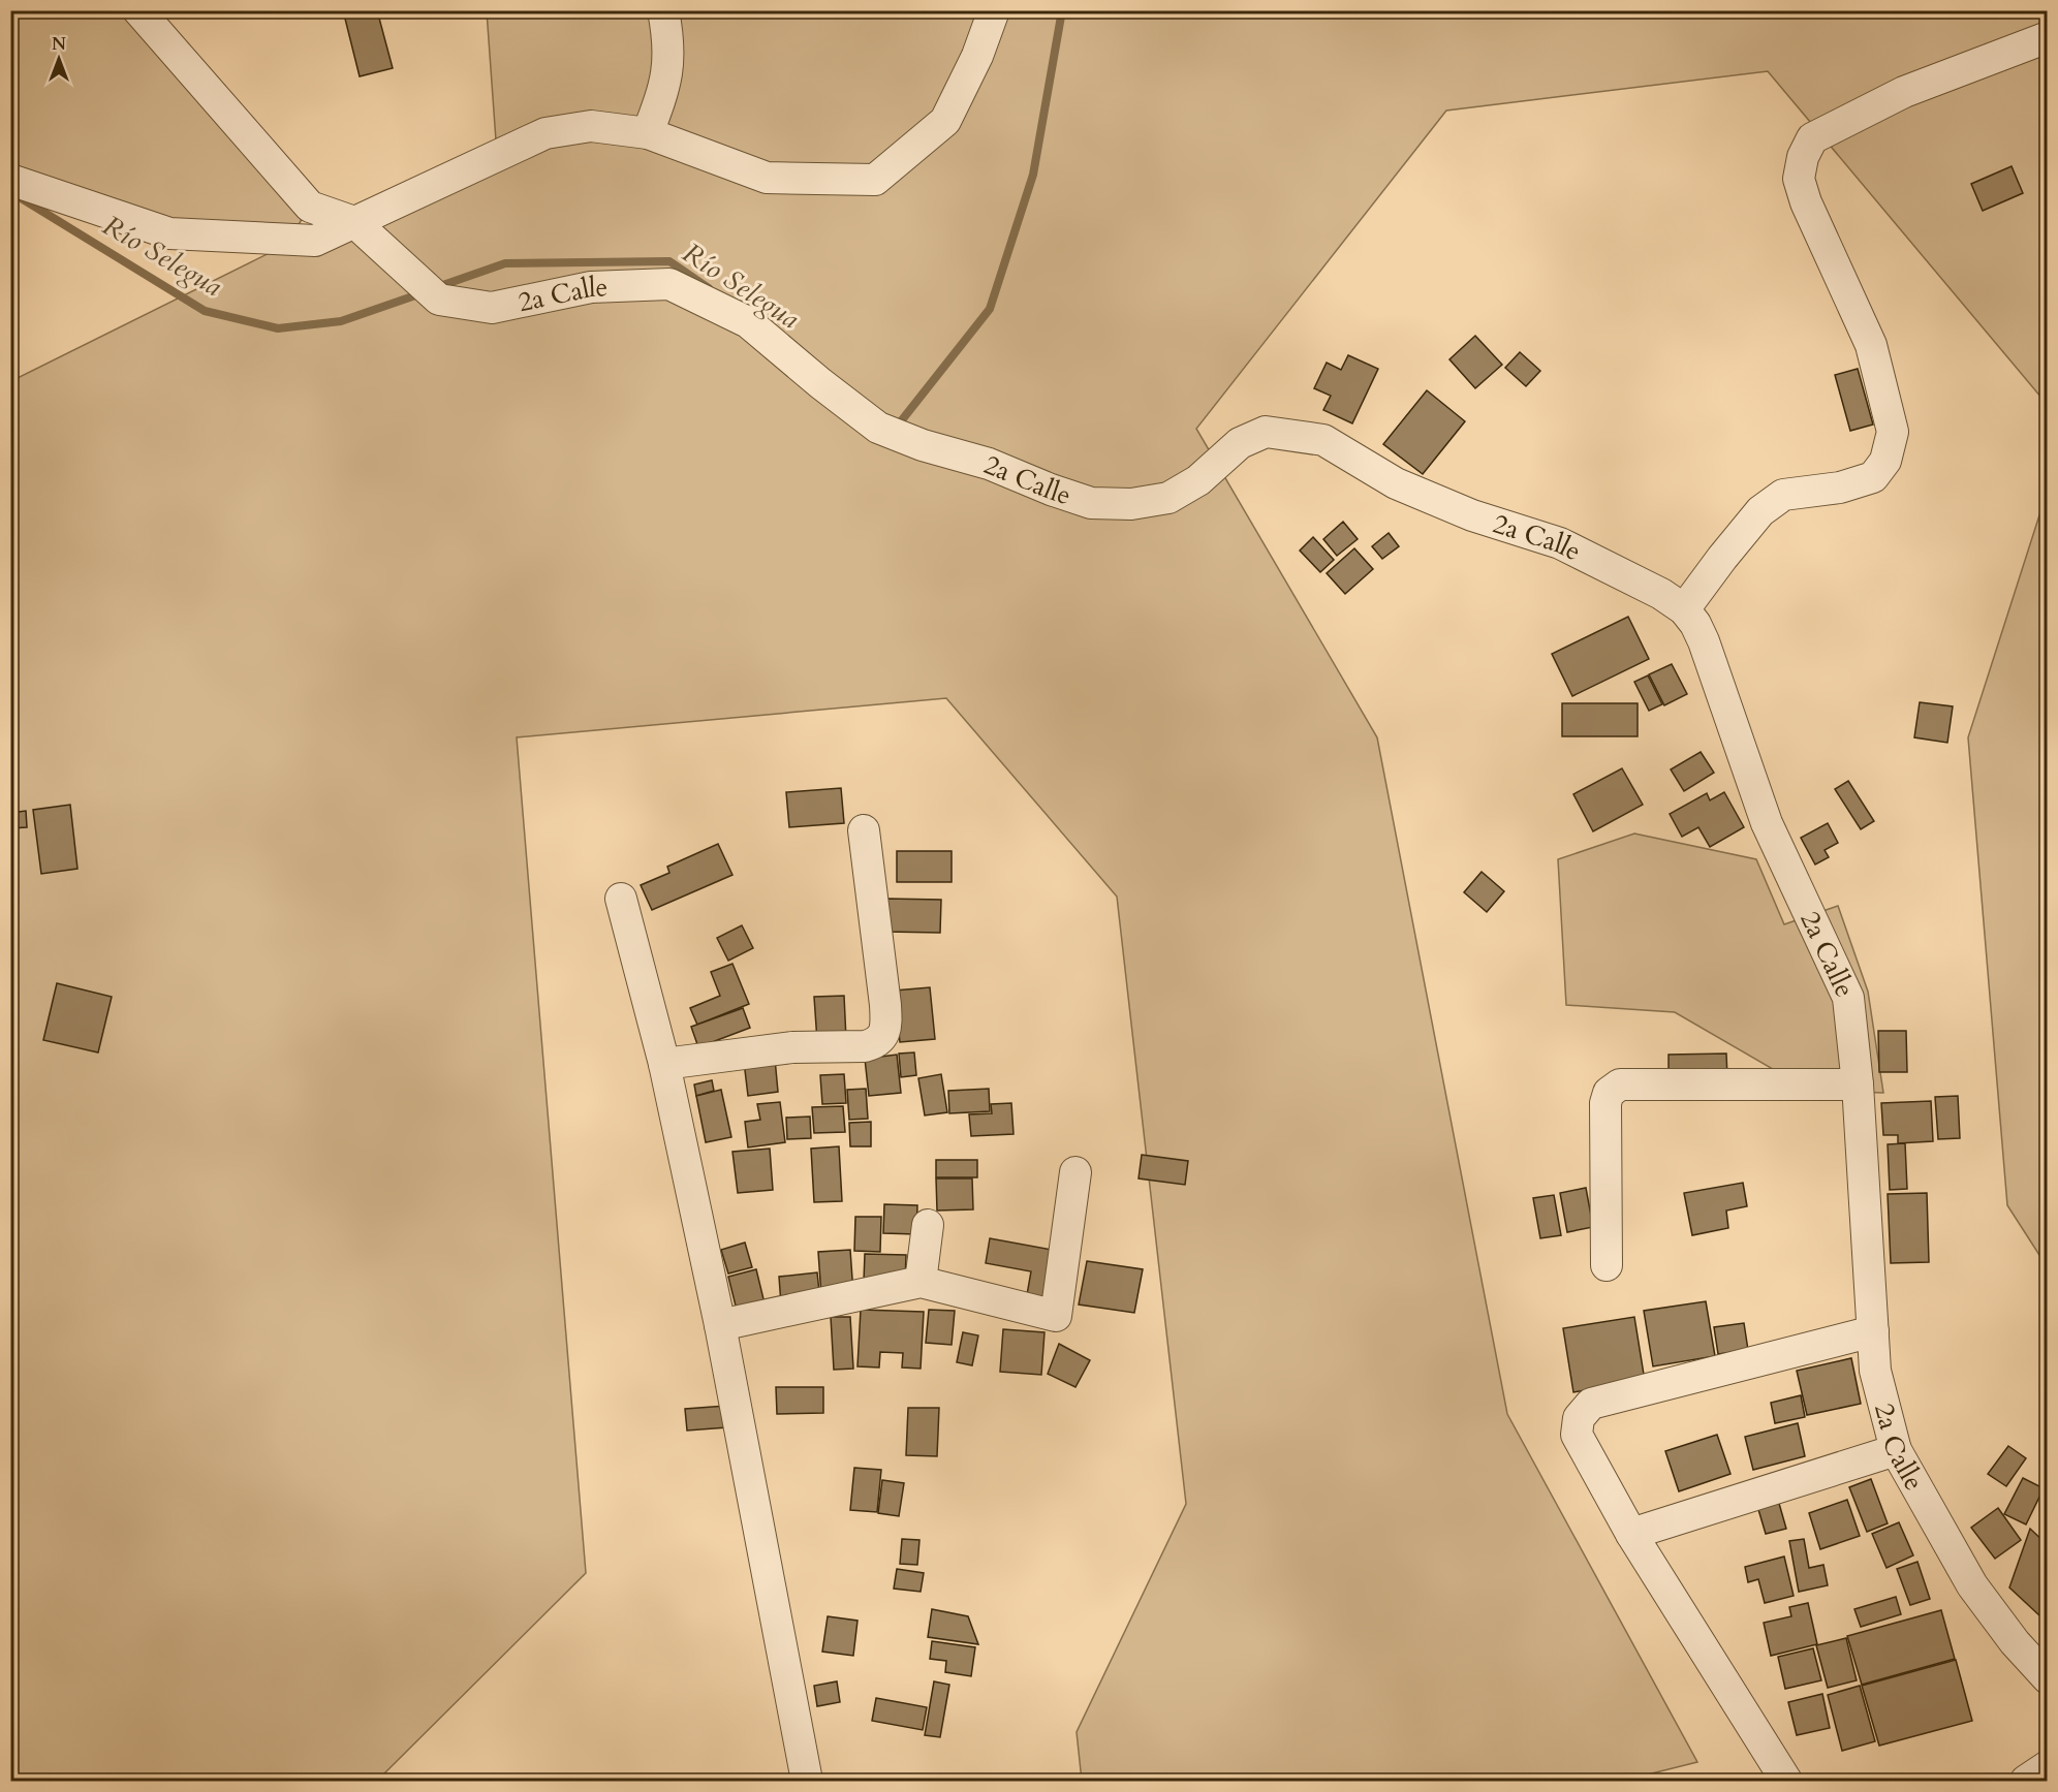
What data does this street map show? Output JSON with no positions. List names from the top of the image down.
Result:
{
  "streets": {
    "street": ["2a Calle"]
  },
  "water": ["Río Selegua"],
  "north": "top"
}
